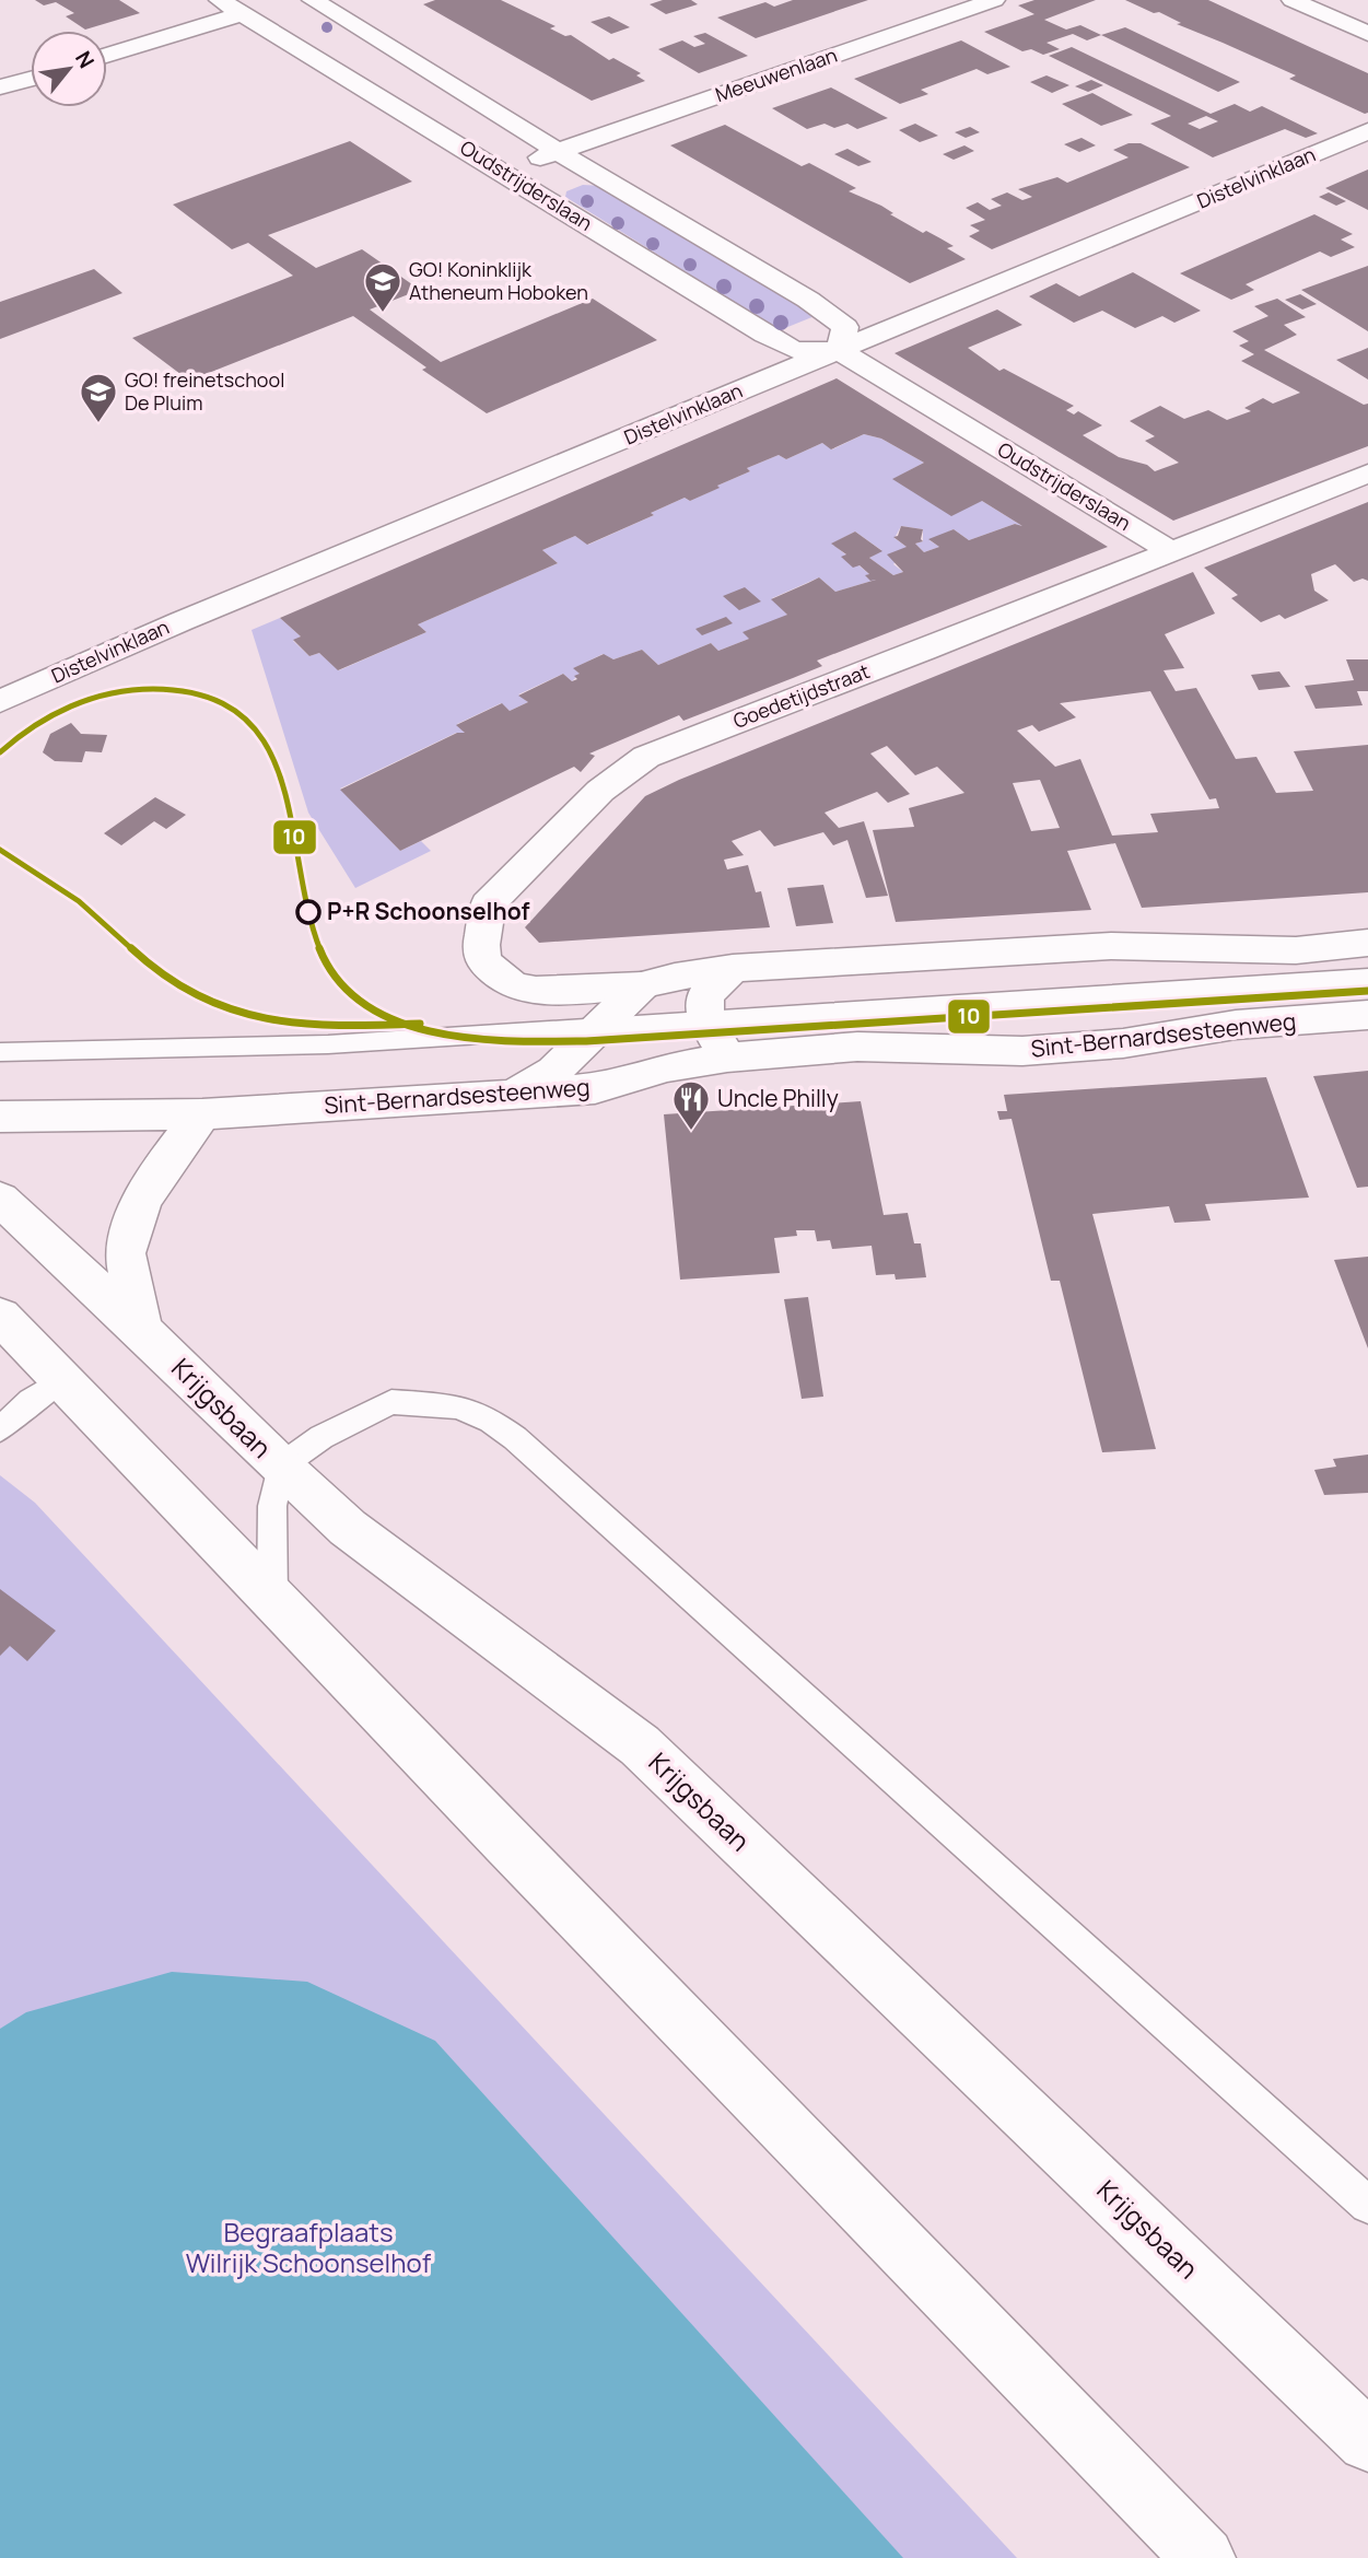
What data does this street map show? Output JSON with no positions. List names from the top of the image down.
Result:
{
  "streets": {
    "street": [
      "Meeuwenlaan",
      "Distelvinklaan",
      "Oudstrijderslaan",
      "Goedetijdstraat",
      "Sint-Bernardsesteenweg",
      "Krijgsbaan"
    ]
  },
  "crossings": [
    ["Meeuwenlaan", "Oudstrijderslaan"],
    ["Distelvinklaan", "Oudstrijderslaan"],
    ["Oudstrijderslaan", "Goedetijdstraat"]
  ],
  "parks": ["Begraafplaats Wilrijk Schoonselhof"],
  "places": {
    "school or university": ["GO! Koninklijk Atheneum Hoboken", "GO! freinetschool De Pluim"],
    "other": ["P+R Schoonselhof"],
    "restaurant": ["Uncle Philly"]
  },
  "lines": ["transit line 10"],
  "north": "top right"
}
